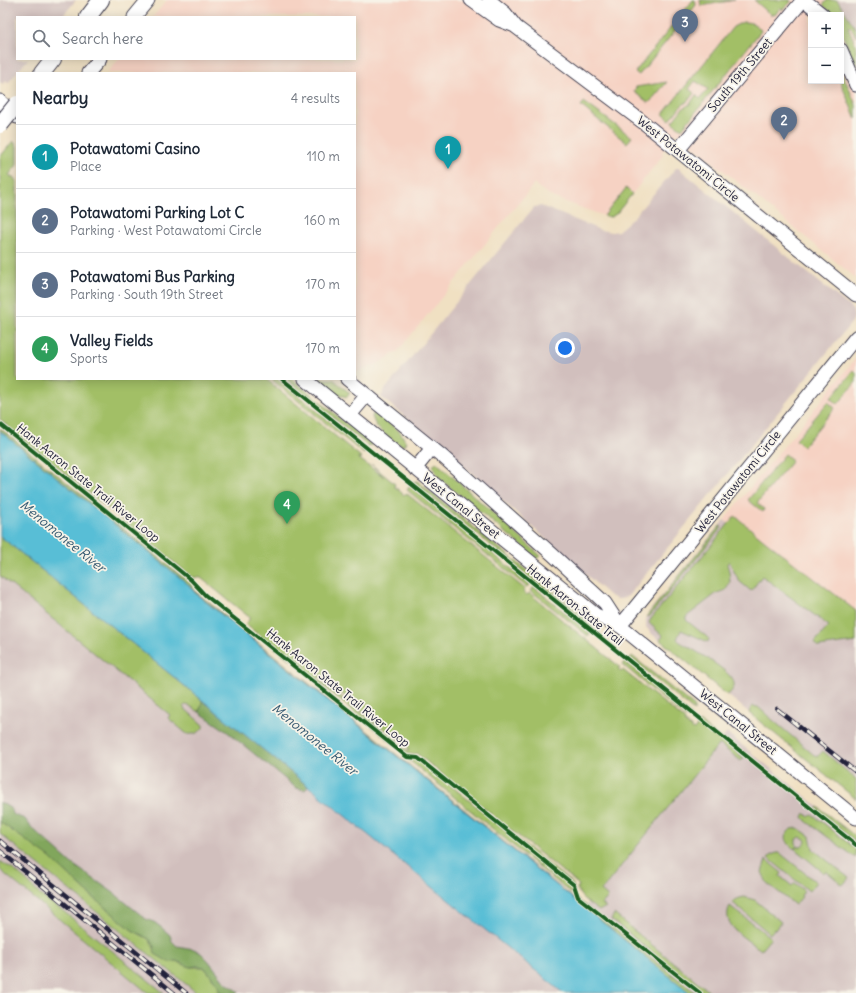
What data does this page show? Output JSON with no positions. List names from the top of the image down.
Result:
{
  "streets": {
    "street": ["South 19th Street", "West Potawatomi Circle", "West Canal Street"],
    "cycle path": ["Hank Aaron State Trail River Loop", "Hank Aaron State Trail"]
  },
  "crossings": [
    ["South 19th Street", "West Potawatomi Circle"],
    ["West Potawatomi Circle", "West Canal Street"]
  ],
  "water": ["Menomonee River"],
  "page": {
    "pins": [
      "3",
      "2",
      "1",
      "4"
    ],
    "map_buttons": ["+", "−"],
    "search": "Search here",
    "heading": ["Nearby", "4 results"],
    "list": [
      {
        "mark": "1",
        "name": "Potawatomi Casino",
        "note": "Place",
        "value": "110 m"
      },
      {
        "mark": "2",
        "name": "Potawatomi Parking Lot C",
        "note": "Parking · West Potawatomi Circle",
        "value": "160 m"
      },
      {
        "mark": "3",
        "name": "Potawatomi Bus Parking",
        "note": "Parking · South 19th Street",
        "value": "170 m"
      },
      {
        "mark": "4",
        "name": "Valley Fields",
        "note": "Sports",
        "value": "170 m"
      }
    ]
  }
}
